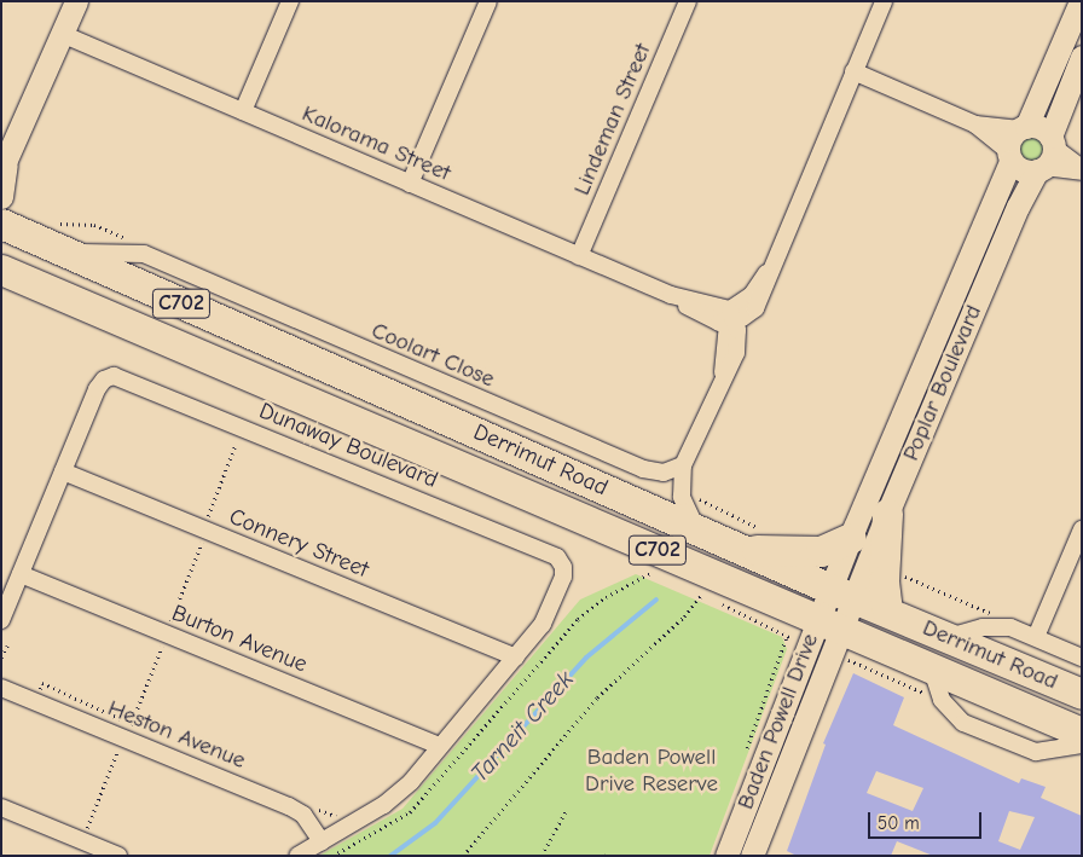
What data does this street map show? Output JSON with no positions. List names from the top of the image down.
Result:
{
  "streets": {
    "highway": ["C702", "Derrimut Road"],
    "street": [
      "Lindeman Street",
      "Kalorama Street",
      "Coolart Close",
      "Poplar Boulevard",
      "Dunaway Boulevard",
      "Connery Street",
      "Burton Avenue",
      "Baden Powell Drive",
      "Heston Avenue"
    ]
  },
  "crossings": [
    ["Lindeman Street", "Kalorama Street"],
    ["Coolart Close", "Derrimut Road"],
    ["Poplar Boulevard", "Derrimut Road"],
    ["Poplar Boulevard", "Baden Powell Drive"],
    ["Dunaway Boulevard", "Connery Street"],
    ["Derrimut Road", "Baden Powell Drive"]
  ],
  "water": ["Tarneit Creek"],
  "parks": ["Baden Powell Drive Reserve"],
  "scale_bar": "50 m"
}
